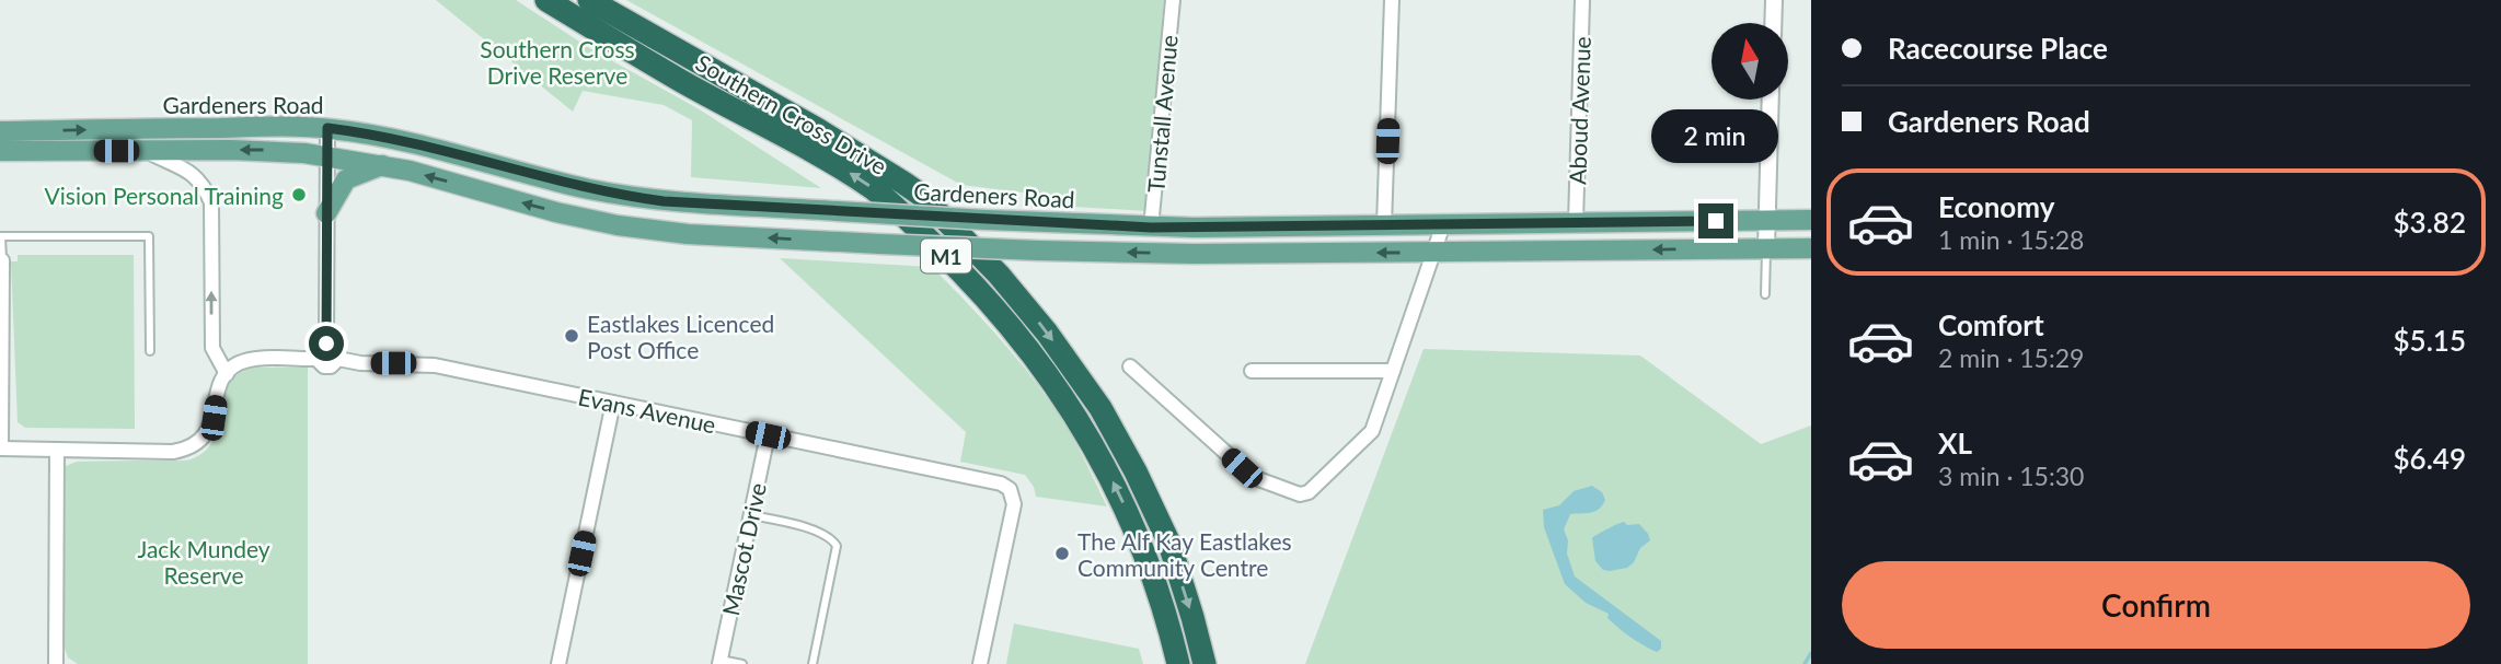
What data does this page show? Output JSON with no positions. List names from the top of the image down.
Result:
{
  "streets": {
    "highway": ["Southern Cross Drive", "M1"],
    "main road": ["Gardeners Road"],
    "street": [
      "Aboud Avenue",
      "Tunstall Avenue",
      "Evans Avenue",
      "Mascot Drive"
    ]
  },
  "crossings": [
    ["Gardeners Road", "Aboud Avenue"],
    ["Gardeners Road", "Tunstall Avenue"],
    ["Evans Avenue", "Mascot Drive"]
  ],
  "parks": ["Southern Cross Drive Reserve", "Jack Mundey Reserve"],
  "places": ["Vision Personal Training", "Eastlakes Licenced Post Office", "The Alf Kay Eastlakes Community Centre"],
  "north": "top",
  "page": {
    "banner": ["Racecourse Place", "Gardeners Road"],
    "bubble": "2 min",
    "list": [
      {
        "name": "Economy",
        "note": "1 min · 15:28",
        "value": "$3.82"
      },
      {
        "name": "Comfort",
        "note": "2 min · 15:29",
        "value": "$5.15"
      },
      {
        "name": "XL",
        "note": "3 min · 15:30",
        "value": "$6.49"
      }
    ],
    "buttons": "Confirm"
  }
}
